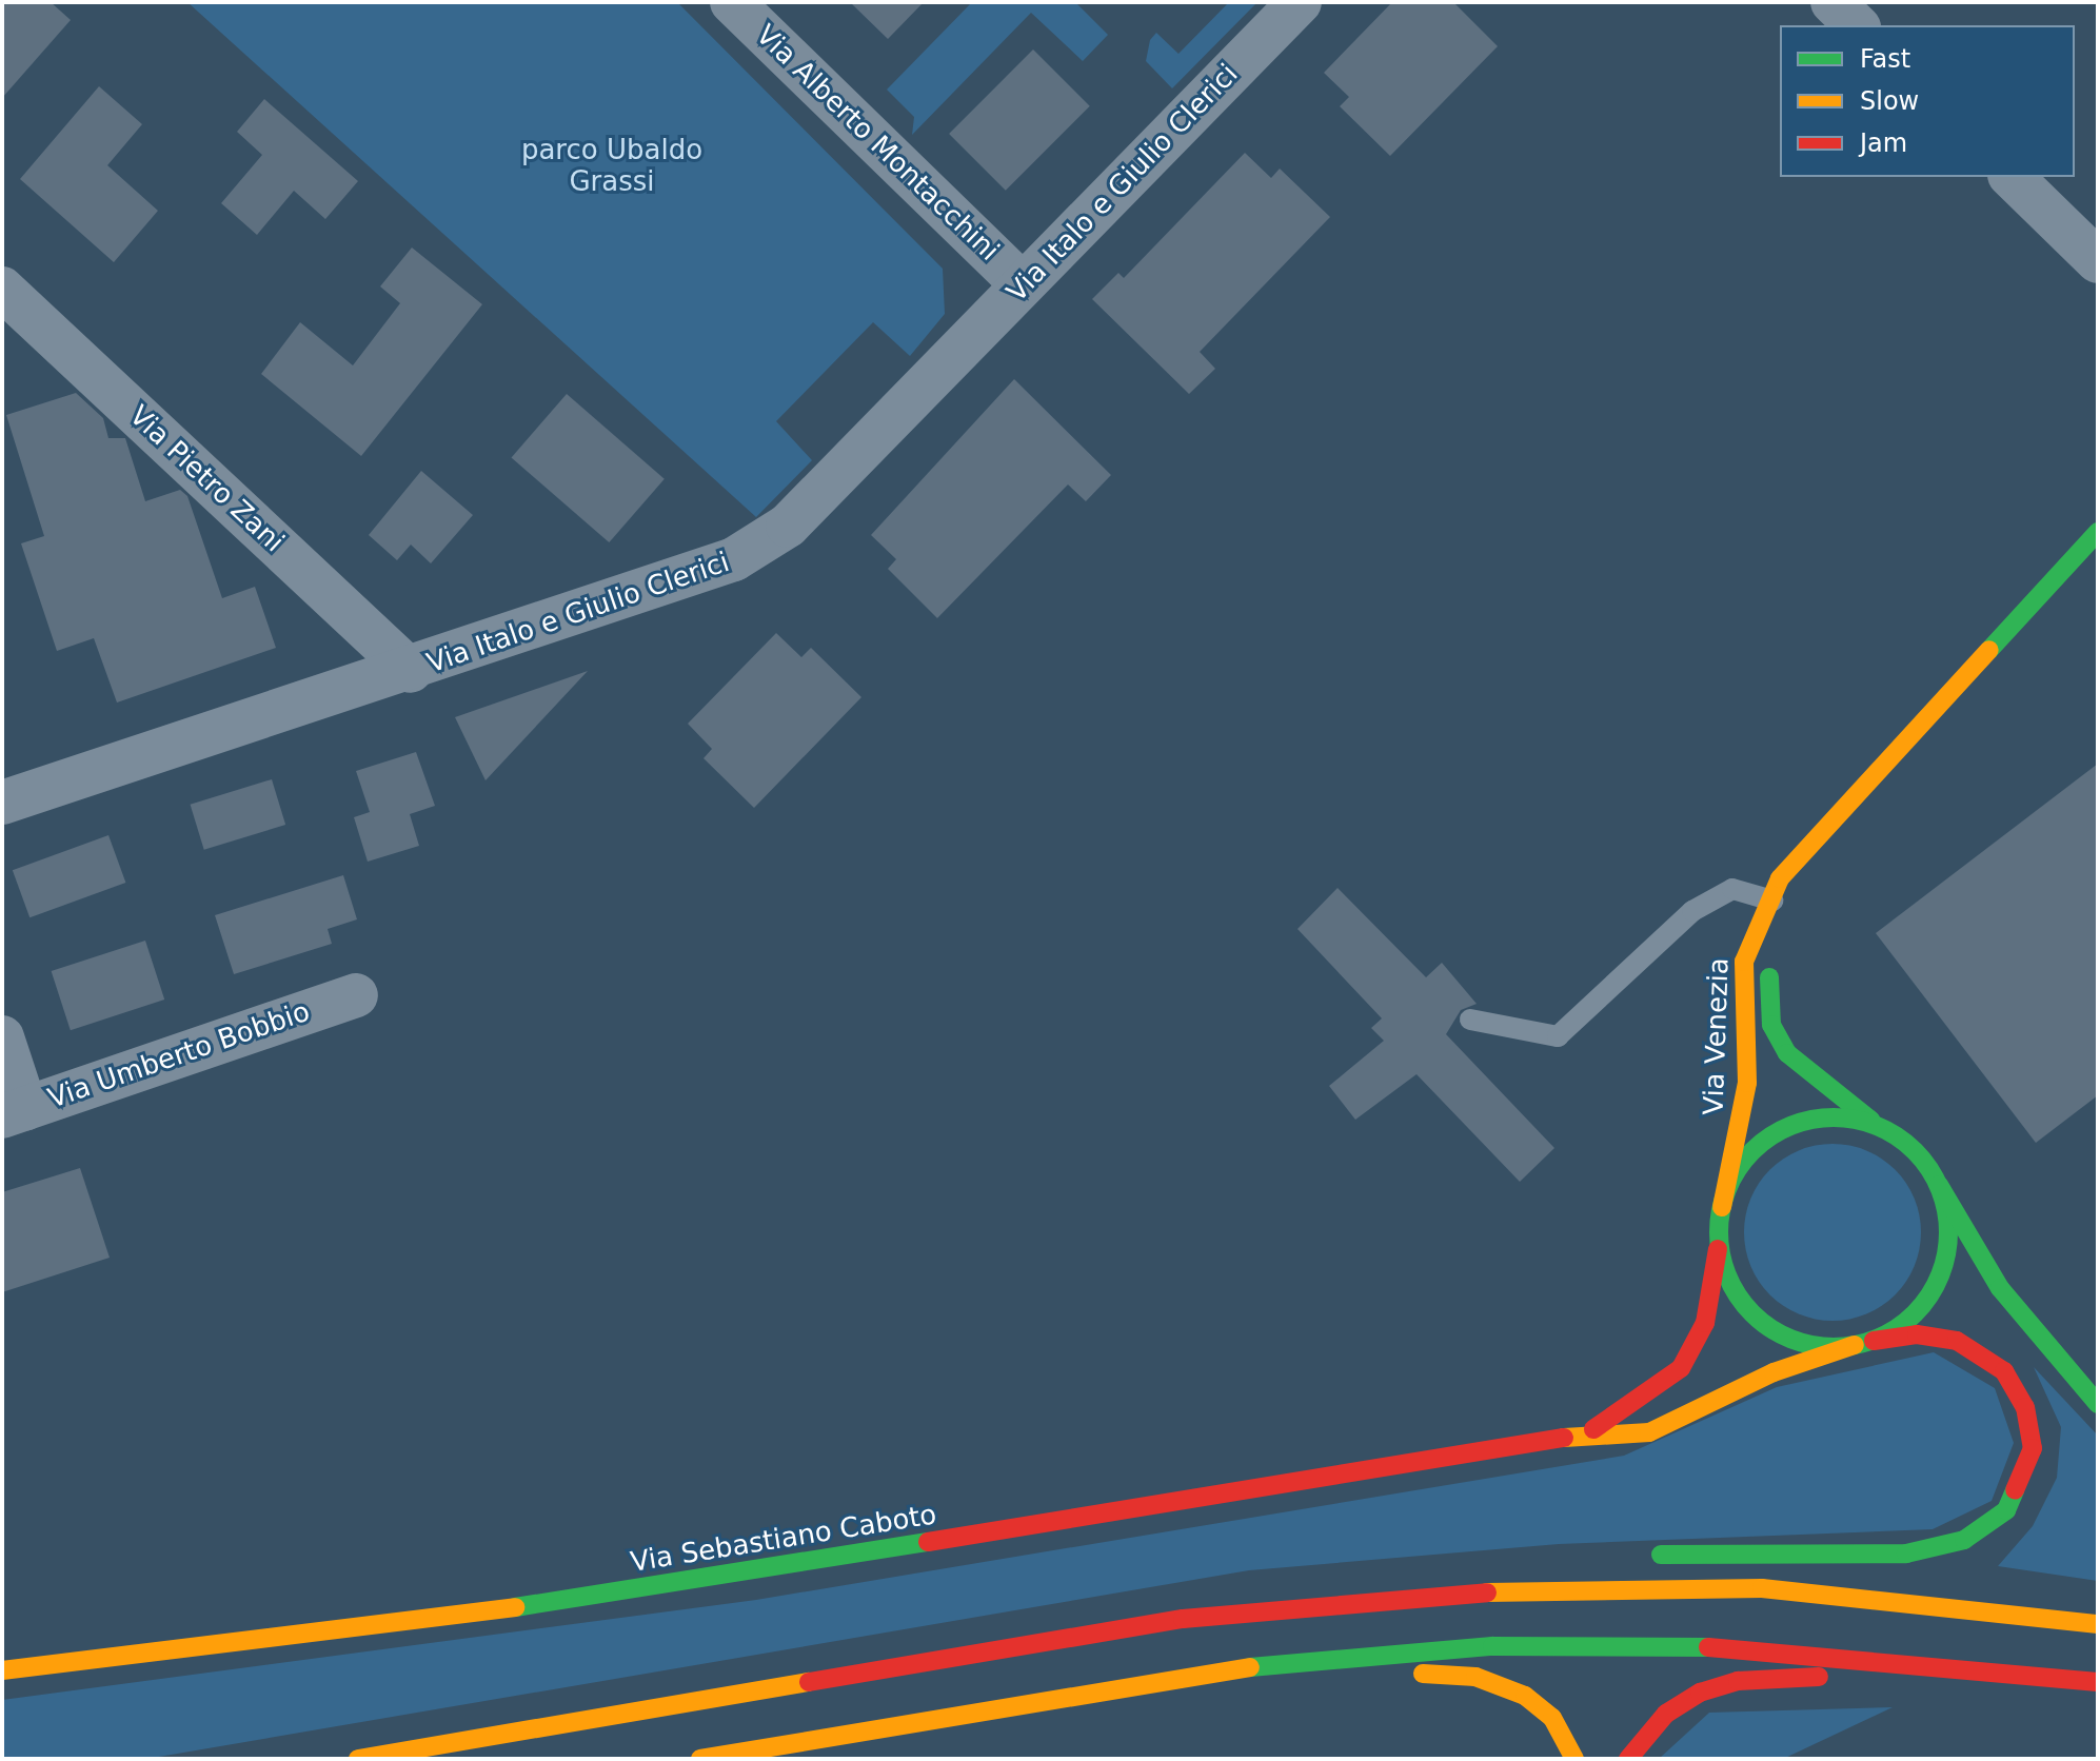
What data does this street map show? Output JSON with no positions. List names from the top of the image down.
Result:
{
  "streets": {
    "main road": ["Via Venezia", "Via Sebastiano Caboto"],
    "street": [
      "Via Alberto Montacchini",
      "Via Italo e Giulio Clerici",
      "Via Pietro Zani",
      "Via Umberto Bobbio"
    ]
  },
  "crossings": [
    ["Via Alberto Montacchini", "Via Italo e Giulio Clerici"],
    ["Via Italo e Giulio Clerici", "Via Pietro Zani"],
    ["Via Venezia", "Via Sebastiano Caboto"]
  ],
  "parks": ["parco Ubaldo Grassi"],
  "legend": ["Fast", "Slow", "Jam"]
}
